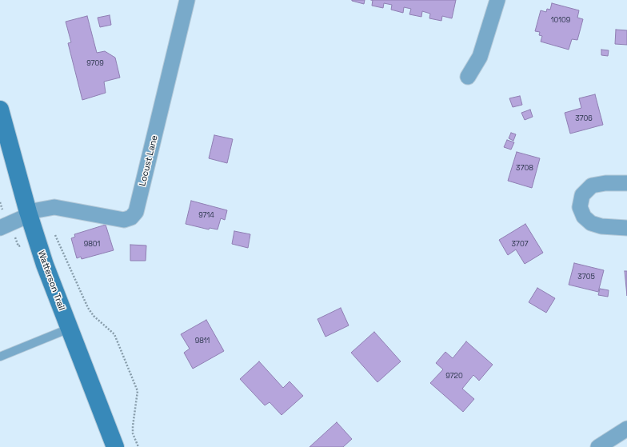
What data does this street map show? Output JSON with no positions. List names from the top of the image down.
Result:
{
  "streets": {
    "main road": ["Watterson Trail"],
    "street": ["Locust Lane"]
  },
  "crossings": [
    ["Locust Lane", "Watterson Trail"]
  ],
  "house_numbers": [
    "10109",
    "9709",
    "3706",
    "3708",
    "9714",
    "9801",
    "3707",
    "3705",
    "9811",
    "9720"
  ]
}
